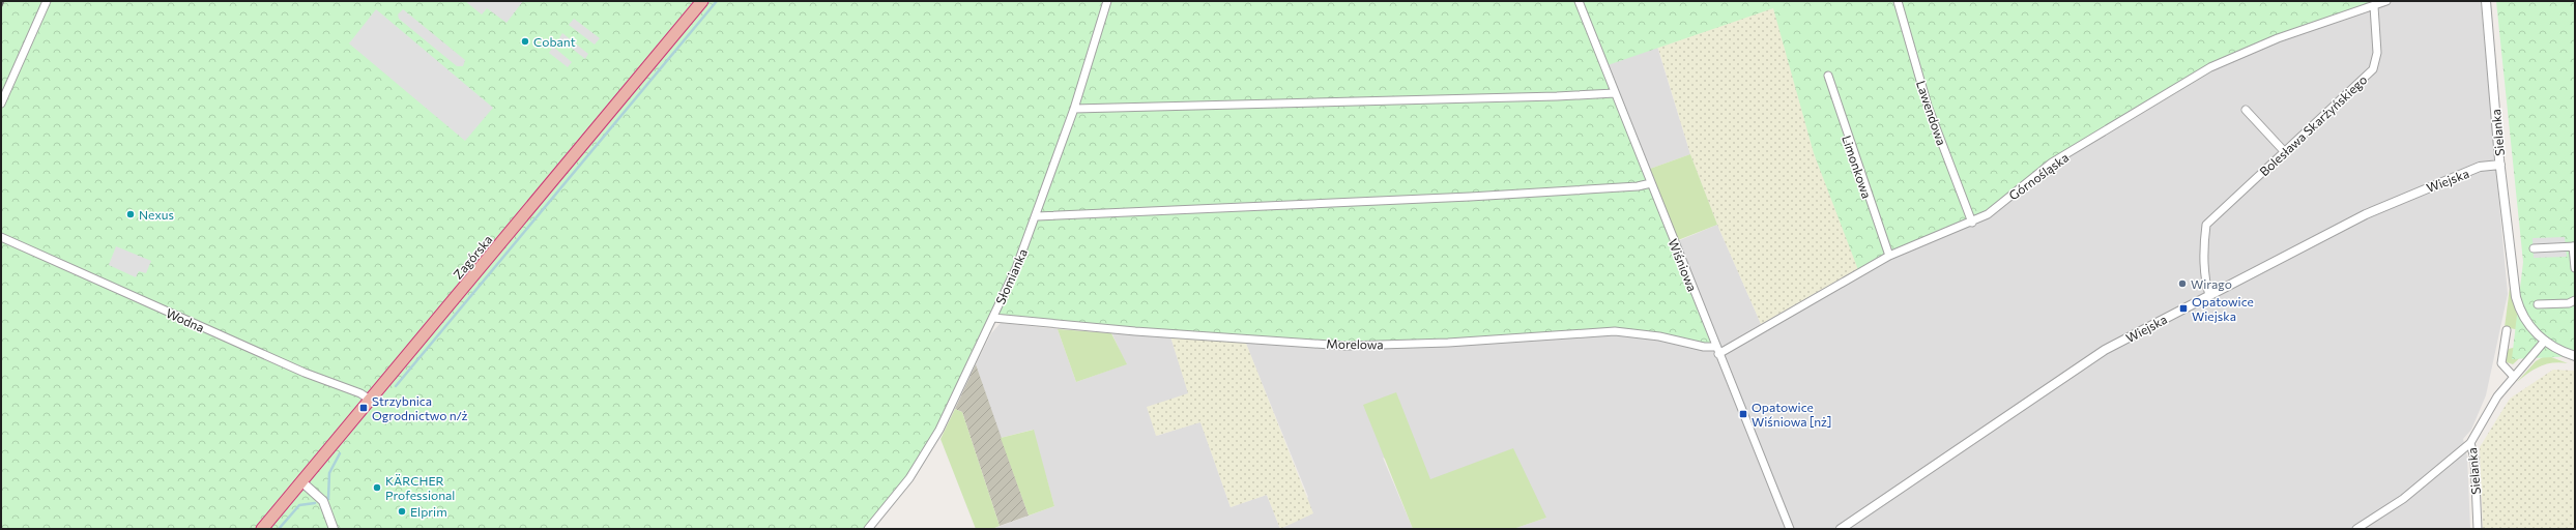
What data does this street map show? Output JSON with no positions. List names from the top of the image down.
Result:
{
  "streets": {
    "highway": ["Zagórska"],
    "street": [
      "Lawendowa",
      "Bolesława Skarżyńskiego",
      "Sielanka",
      "Limonkowa",
      "Górnośląska",
      "Wiejska",
      "Wiśniowa",
      "Słomianka",
      "Wodna",
      "Morelowa"
    ]
  },
  "crossings": [
    ["Lawendowa", "Górnośląska"],
    ["Bolesława Skarżyńskiego", "Górnośląska"],
    ["Bolesława Skarżyńskiego", "Wiejska"],
    ["Sielanka", "Wiejska"],
    ["Limonkowa", "Górnośląska"],
    ["Górnośląska", "Wiśniowa"],
    ["Górnośląska", "Morelowa"],
    ["Zagórska", "Wodna"],
    ["Wiśniowa", "Morelowa"],
    ["Słomianka", "Morelowa"]
  ],
  "places": {
    "other": [
      "Cobant",
      "Nexus",
      "Wirago",
      "KÄRCHER Professional",
      "Elprim"
    ],
    "transit": ["Opatowice Wiejska", "Strzybnica Ogrodnictwo n/ż", "Opatowice Wiśniowa [nż]"]
  }
}
